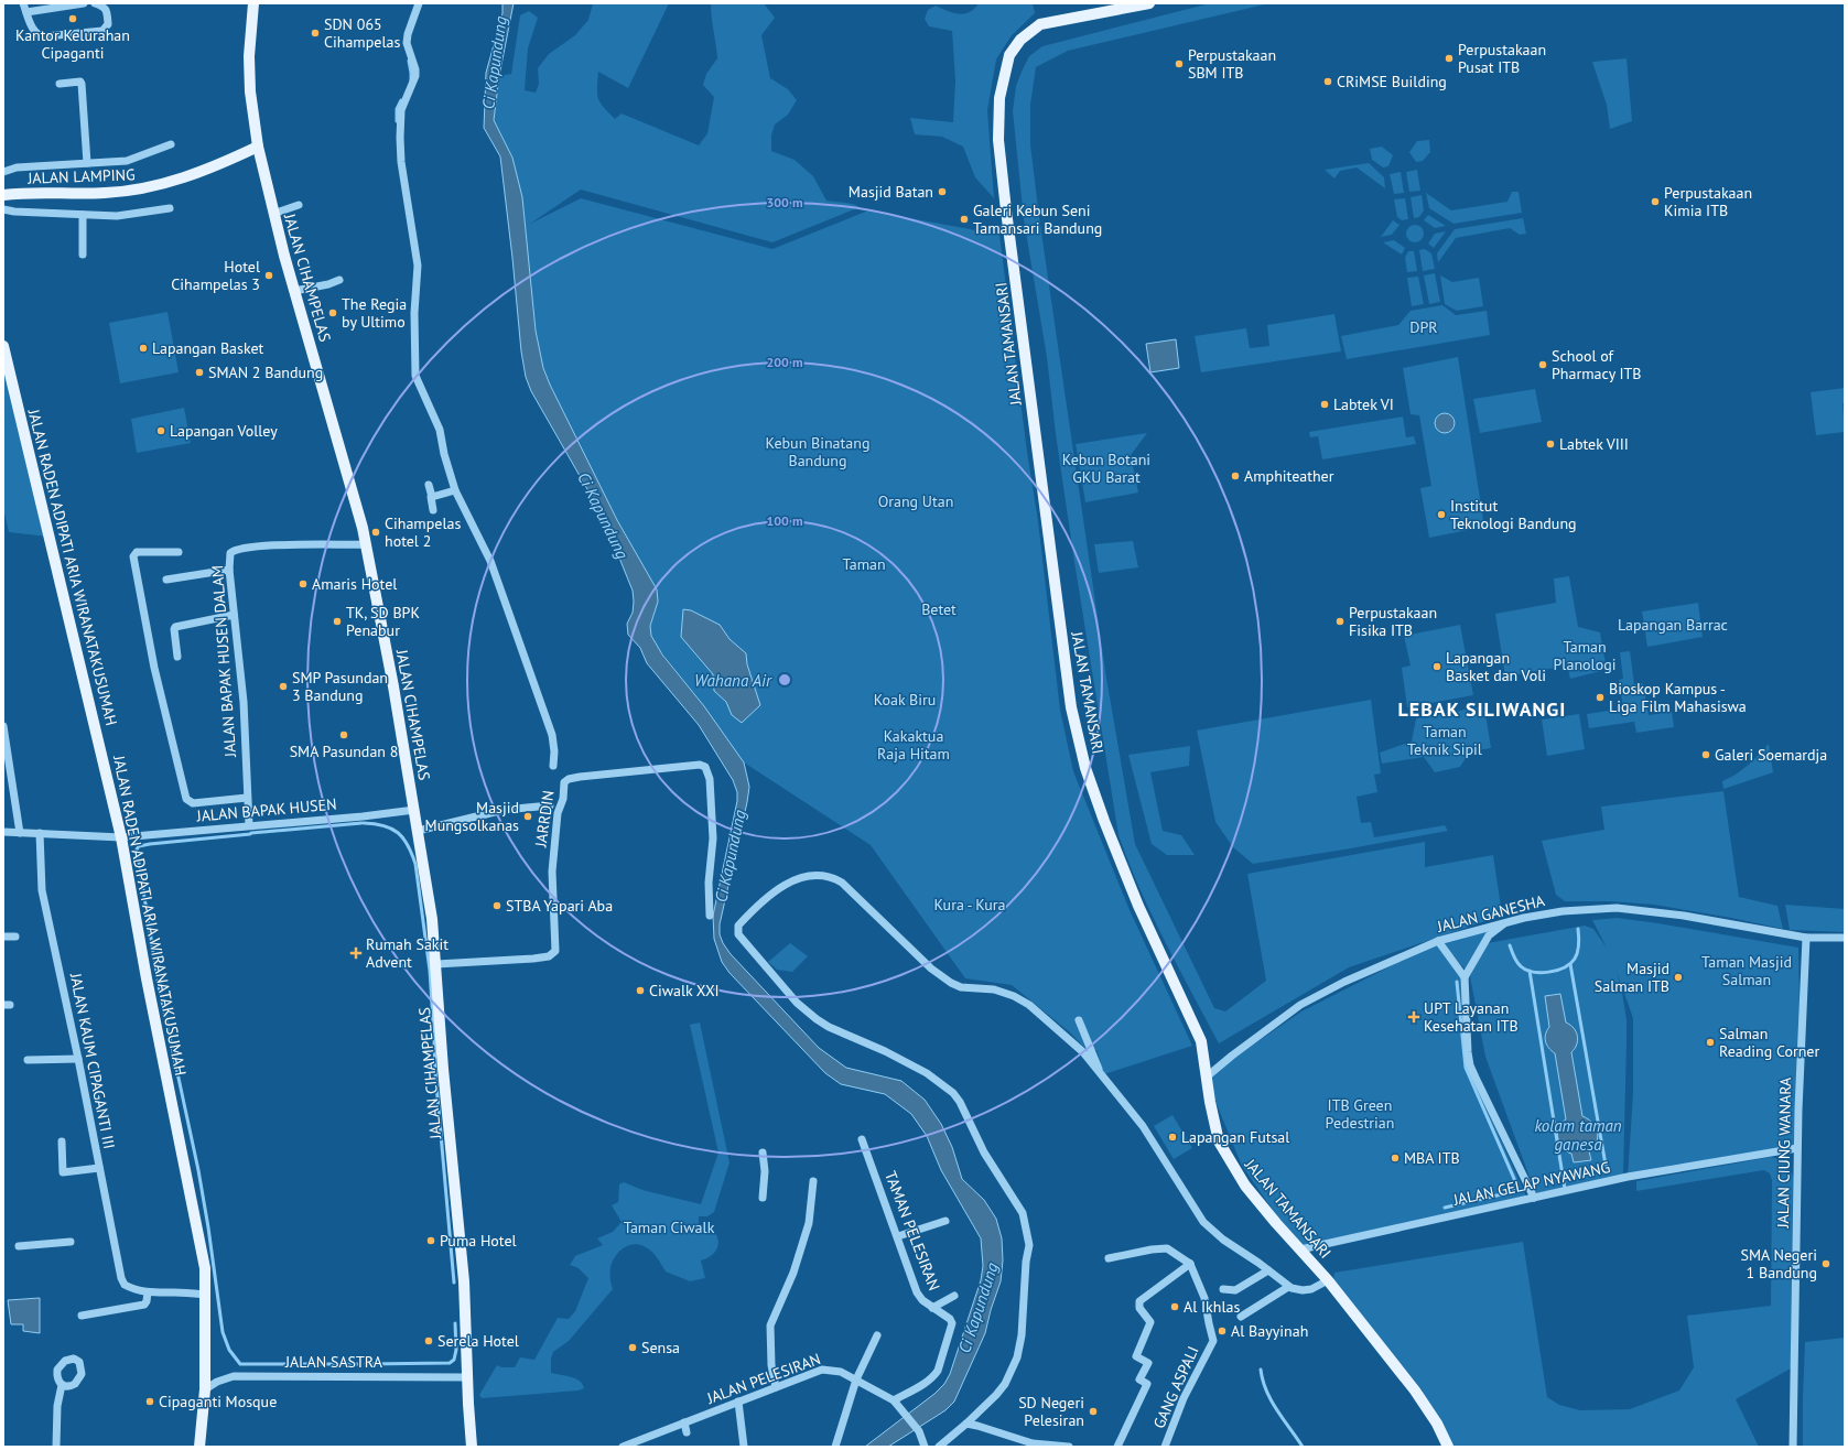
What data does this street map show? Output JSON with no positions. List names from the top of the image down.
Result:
{
  "streets": {
    "main road": [
      "JALAN LAMPING",
      "JALAN CIHAMPELAS",
      "JALAN TAMANSARI",
      "JALAN RADEN ADIPATI ARIA WIRANATAKUSUMAH"
    ],
    "street": [
      "JALAN BAPAK HUSEN DALAM",
      "JALAN BAPAK HUSEN",
      "JARRDIN",
      "JALAN GANESHA",
      "JALAN KAUM CIPAGANTI III",
      "JALAN CIUNG WANARA",
      "JALAN GELAP NYAWANG",
      "TAMAN PELESIRAN",
      "JALAN SASTRA",
      "JALAN PELESIRAN",
      "GANG ASPALI"
    ]
  },
  "crossings": [
    ["JALAN LAMPING", "JALAN CIHAMPELAS"],
    ["JALAN CIHAMPELAS", "JALAN BAPAK HUSEN DALAM"],
    ["JALAN CIHAMPELAS", "JALAN BAPAK HUSEN"],
    ["JALAN CIHAMPELAS", "JARRDIN"],
    ["JALAN CIHAMPELAS", "JALAN SASTRA"],
    ["JALAN TAMANSARI", "JALAN GANESHA"],
    ["JALAN TAMANSARI", "JALAN GELAP NYAWANG"],
    ["JALAN RADEN ADIPATI ARIA WIRANATAKUSUMAH", "JALAN BAPAK HUSEN"],
    ["JALAN RADEN ADIPATI ARIA WIRANATAKUSUMAH", "JALAN SASTRA"],
    ["JALAN BAPAK HUSEN DALAM", "JALAN BAPAK HUSEN"],
    ["JALAN BAPAK HUSEN", "JALAN KAUM CIPAGANTI III"],
    ["JALAN GANESHA", "JALAN CIUNG WANARA"],
    ["JALAN CIUNG WANARA", "JALAN GELAP NYAWANG"],
    ["TAMAN PELESIRAN", "JALAN PELESIRAN"]
  ],
  "districts": ["LEBAK SILIWANGI"],
  "water": ["Ci Kapundung", "Wahana Air", "kolam taman ganesa"],
  "parks": [
    "DPR",
    "Kebun Binatang Bandung",
    "Kebun Botani GKU Barat",
    "Orang Utan",
    "Taman",
    "Betet",
    "Lapangan Barrac",
    "Taman Planologi",
    "Koak Biru",
    "Taman Teknik Sipil",
    "Kakaktua Raja Hitam",
    "Kura - Kura",
    "Taman Masjid Salman",
    "ITB Green Pedestrian",
    "Taman Ciwalk"
  ],
  "places": {
    "other": [
      "Kantor Kelurahan Cipaganti",
      "SDN 065 Cihampelas",
      "Perpustakaan Pusat ITB",
      "Perpustakaan SBM ITB",
      "CRiMSE Building",
      "Masjid Batan",
      "Perpustakaan Kimia ITB",
      "Galeri Kebun Seni Tamansari Bandung",
      "Hotel Cihampelas 3",
      "The Regia by Ultimo",
      "Lapangan Basket",
      "School of Pharmacy ITB",
      "SMAN 2 Bandung",
      "Labtek VI",
      "Lapangan Volley",
      "Labtek VIII",
      "Amphiteather",
      "Institut Teknologi Bandung",
      "Cihampelas hotel 2",
      "Amaris Hotel",
      "TK, SD BPK Penabur",
      "Perpustakaan Fisika ITB",
      "Lapangan Basket dan Voli",
      "SMP Pasundan 3 Bandung",
      "Bioskop Kampus - Liga Film Mahasiswa",
      "SMA Pasundan 8",
      "Galeri Soemardja",
      "Masjid Mungsolkanas",
      "STBA Yapari Aba",
      "Masjid Salman ITB",
      "Ciwalk XXI",
      "Salman Reading Corner",
      "Lapangan Futsal",
      "MBA ITB",
      "Puma Hotel",
      "SMA Negeri 1 Bandung",
      "Al Ikhlas",
      "Al Bayyinah",
      "Serela Hotel",
      "Sensa",
      "Cipaganti Mosque",
      "SD Negeri Pelesiran"
    ],
    "health": ["Rumah Sakit Advent", "UPT Layanan Kesehatan ITB"]
  },
  "rings": ["300 m", "200 m", "100 m"]
}
